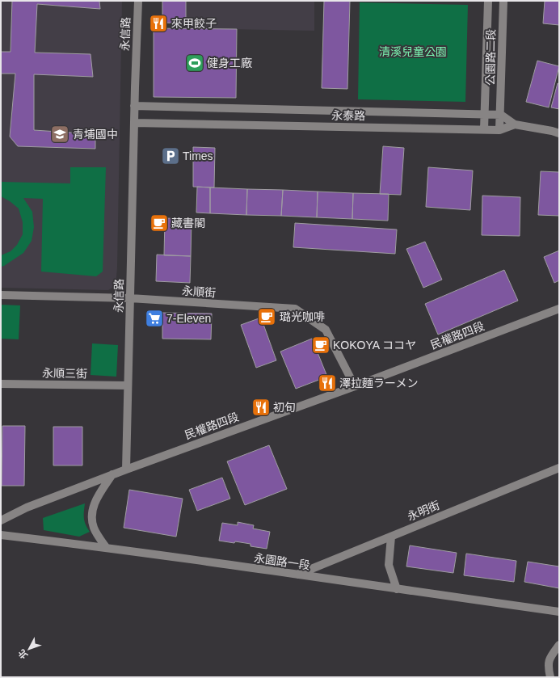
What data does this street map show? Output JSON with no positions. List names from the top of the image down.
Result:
{
  "streets": {
    "street": [
      "永信路",
      "公園路二段",
      "永泰路",
      "永順街",
      "民權路四段",
      "永順三街",
      "永明街",
      "永園路一段"
    ]
  },
  "crossings": [
    ["永信路", "永泰路"],
    ["永信路", "永順街"],
    ["永信路", "民權路四段"],
    ["永信路", "永順三街"],
    ["公園路二段", "永泰路"],
    ["永順街", "民權路四段"],
    ["永明街", "永園路一段"]
  ],
  "parks": ["清溪兒童公園"],
  "places": {
    "restaurant": ["來甲餃子", "澤拉麵ラーメン", "初旬"],
    "sports": ["健身工廠"],
    "school or university": ["青埔國中"],
    "parking": ["Times"],
    "cafe": ["藏書閣", "璐光咖啡", "KOKOYA ココヤ"],
    "supermarket": ["7-Eleven"]
  },
  "north": "bottom left"
}
